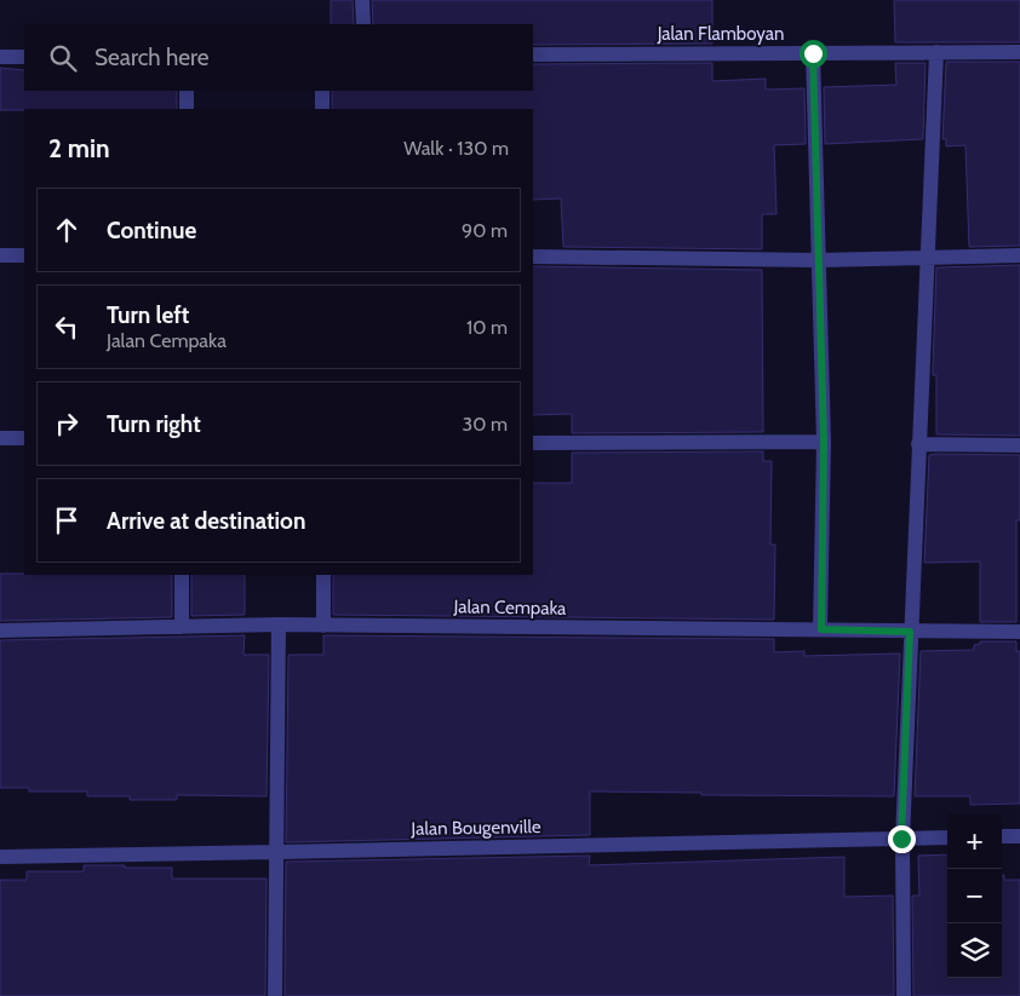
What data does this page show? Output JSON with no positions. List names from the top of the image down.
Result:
{
  "streets": {
    "street": ["Jalan Flamboyan", "Jalan Cempaka", "Jalan Bougenville"]
  },
  "page": {
    "search": "Search here",
    "heading": ["2 min", "Walk · 130 m"],
    "list": [
      ["Continue", "90 m"],
      ["Turn left", "Jalan Cempaka", "10 m"],
      ["Turn right", "30 m"],
      "Arrive at destination"
    ],
    "map_buttons": ["+", "−"]
  }
}
